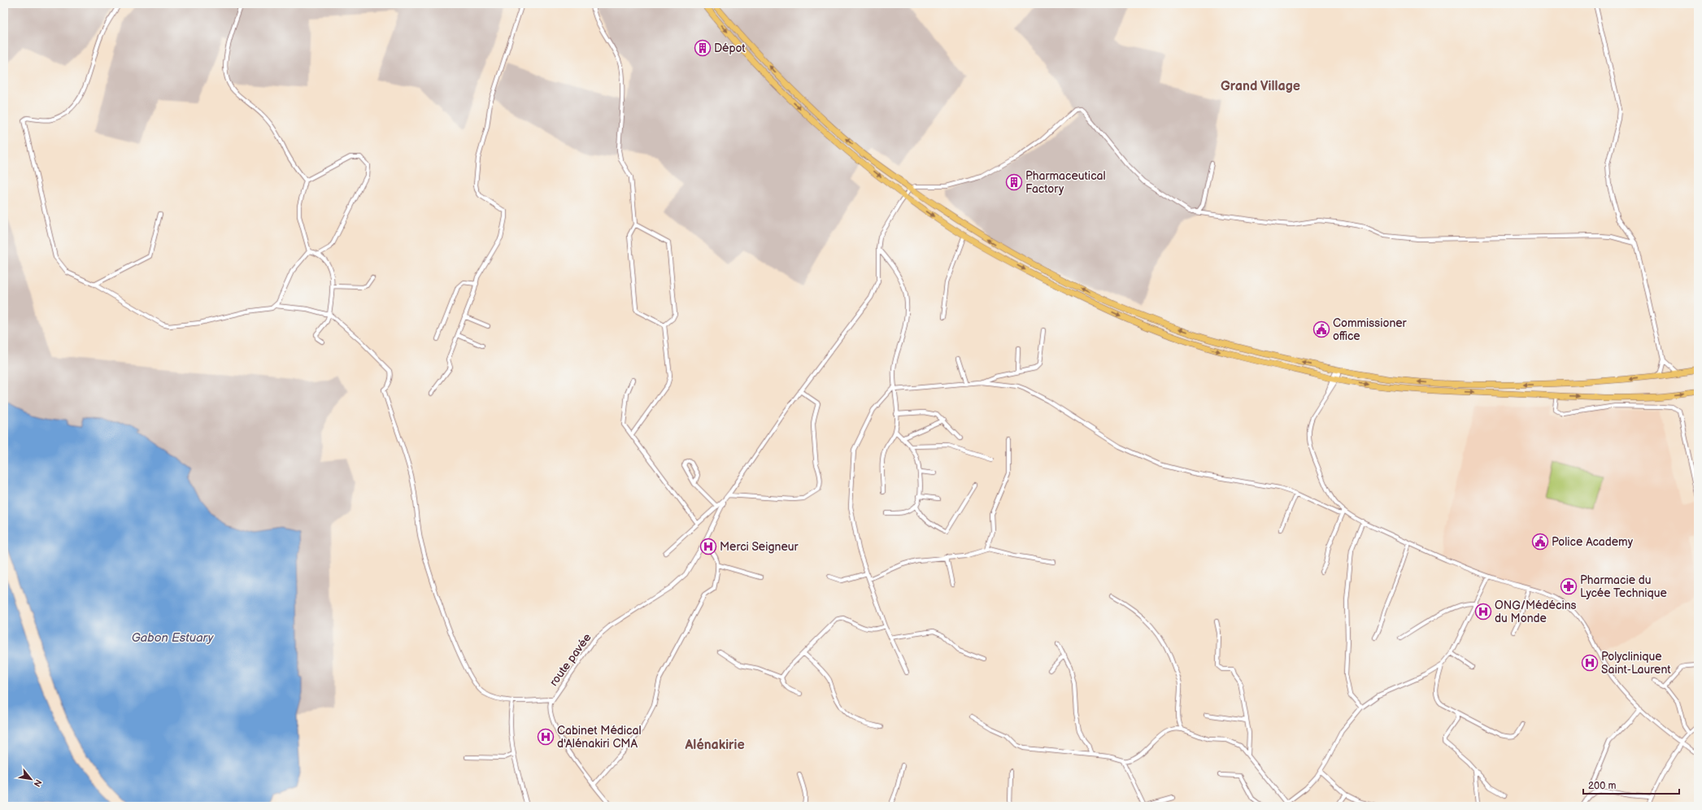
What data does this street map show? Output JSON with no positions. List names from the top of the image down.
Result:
{
  "streets": {
    "street": ["route pavée"]
  },
  "districts": ["Grand Village", "Alénakirie"],
  "water": ["Gabon Estuary"],
  "places": {
    "building": ["Dépot", "Pharmaceutical Factory"],
    "public building": ["Commissioner office", "Police Academy"],
    "hospital": [
      "Merci Seigneur",
      "ONG/Médécins du Monde",
      "Polyclinique Saint-Laurent",
      "Cabinet Médical d'Alénakiri CMA"
    ],
    "pharmacy": ["Pharmacie du Lycée Technique"]
  },
  "scale_bar": "200 m",
  "north": "bottom right"
}
